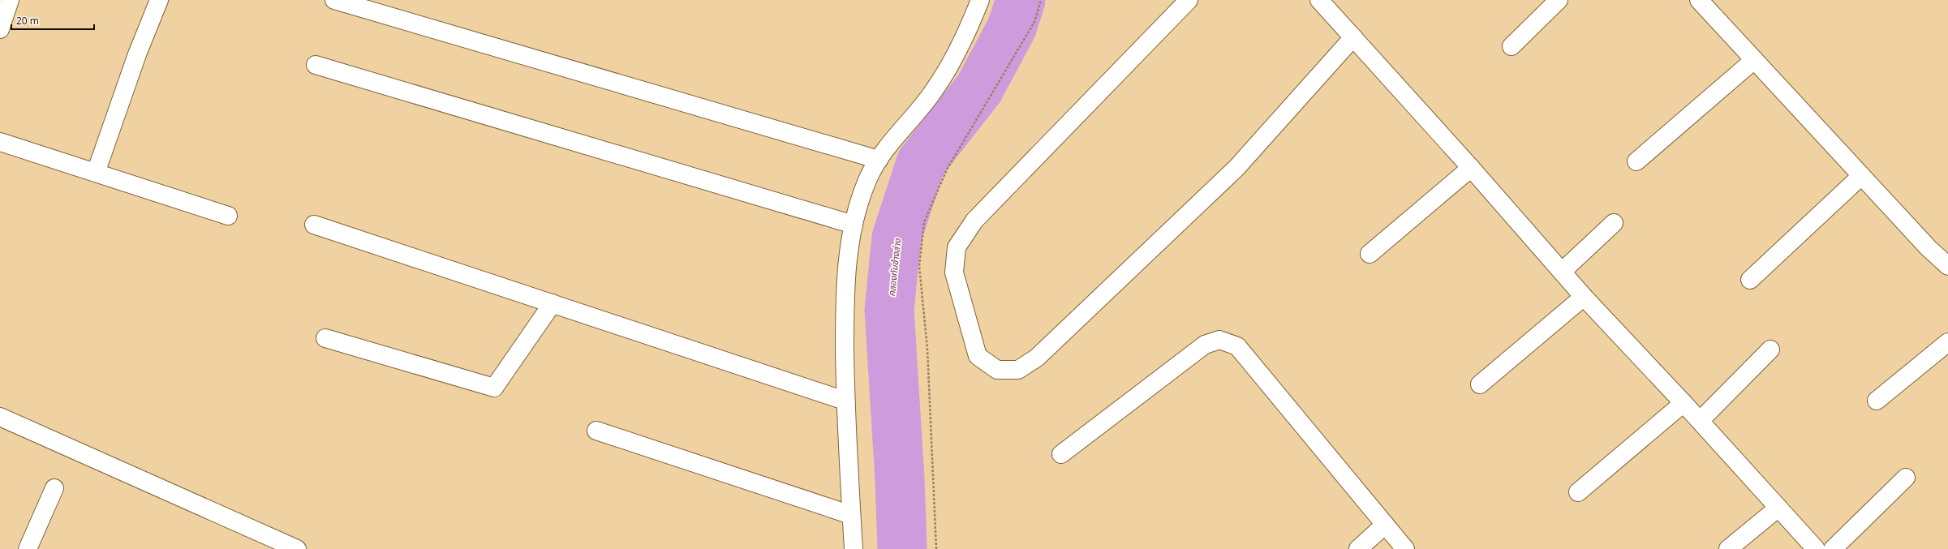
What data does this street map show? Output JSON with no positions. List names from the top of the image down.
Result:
{
  "water": ["คลองทับช้างล่าง"],
  "scale_bar": "20 m"
}
